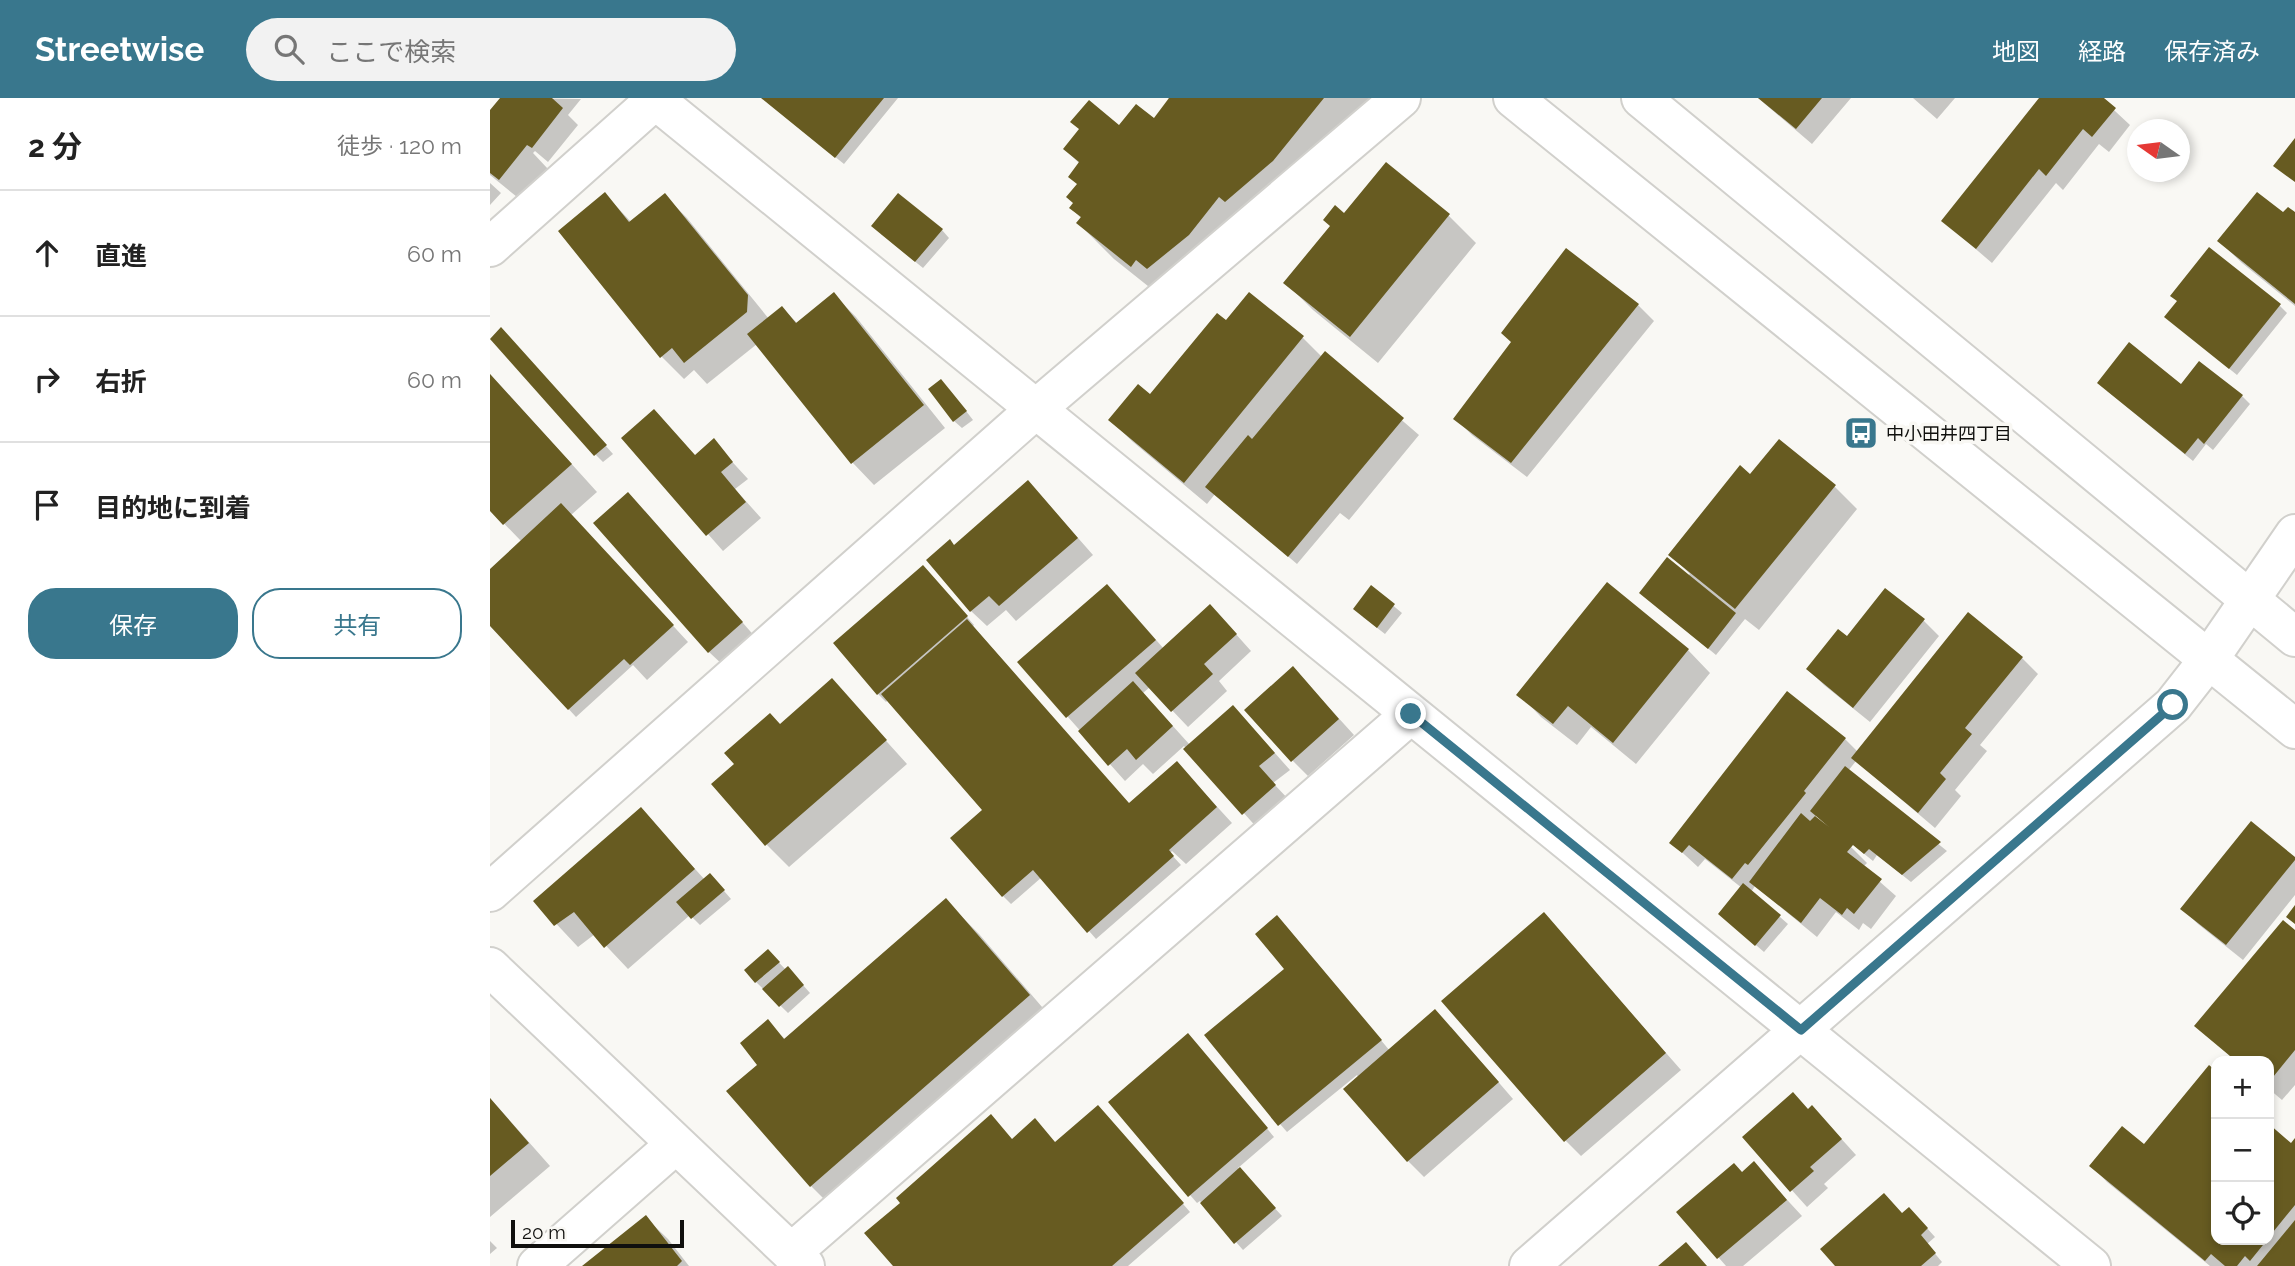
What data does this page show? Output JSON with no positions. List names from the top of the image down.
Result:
{
  "places": {
    "bus stop": ["中小田井四丁目"]
  },
  "scale_bar": "20 m",
  "north": "left",
  "page": {
    "header": "Streetwise",
    "search": "ここで検索",
    "nav": ["地図", "経路", "保存済み"],
    "heading": ["2 分", "徒歩 · 120 m"],
    "list": [
      ["直進", "60 m"],
      ["右折", "60 m"],
      "目的地に到着"
    ],
    "buttons": ["保存", "共有"],
    "map_buttons": ["+", "−"],
    "scale": "20 m"
  }
}
